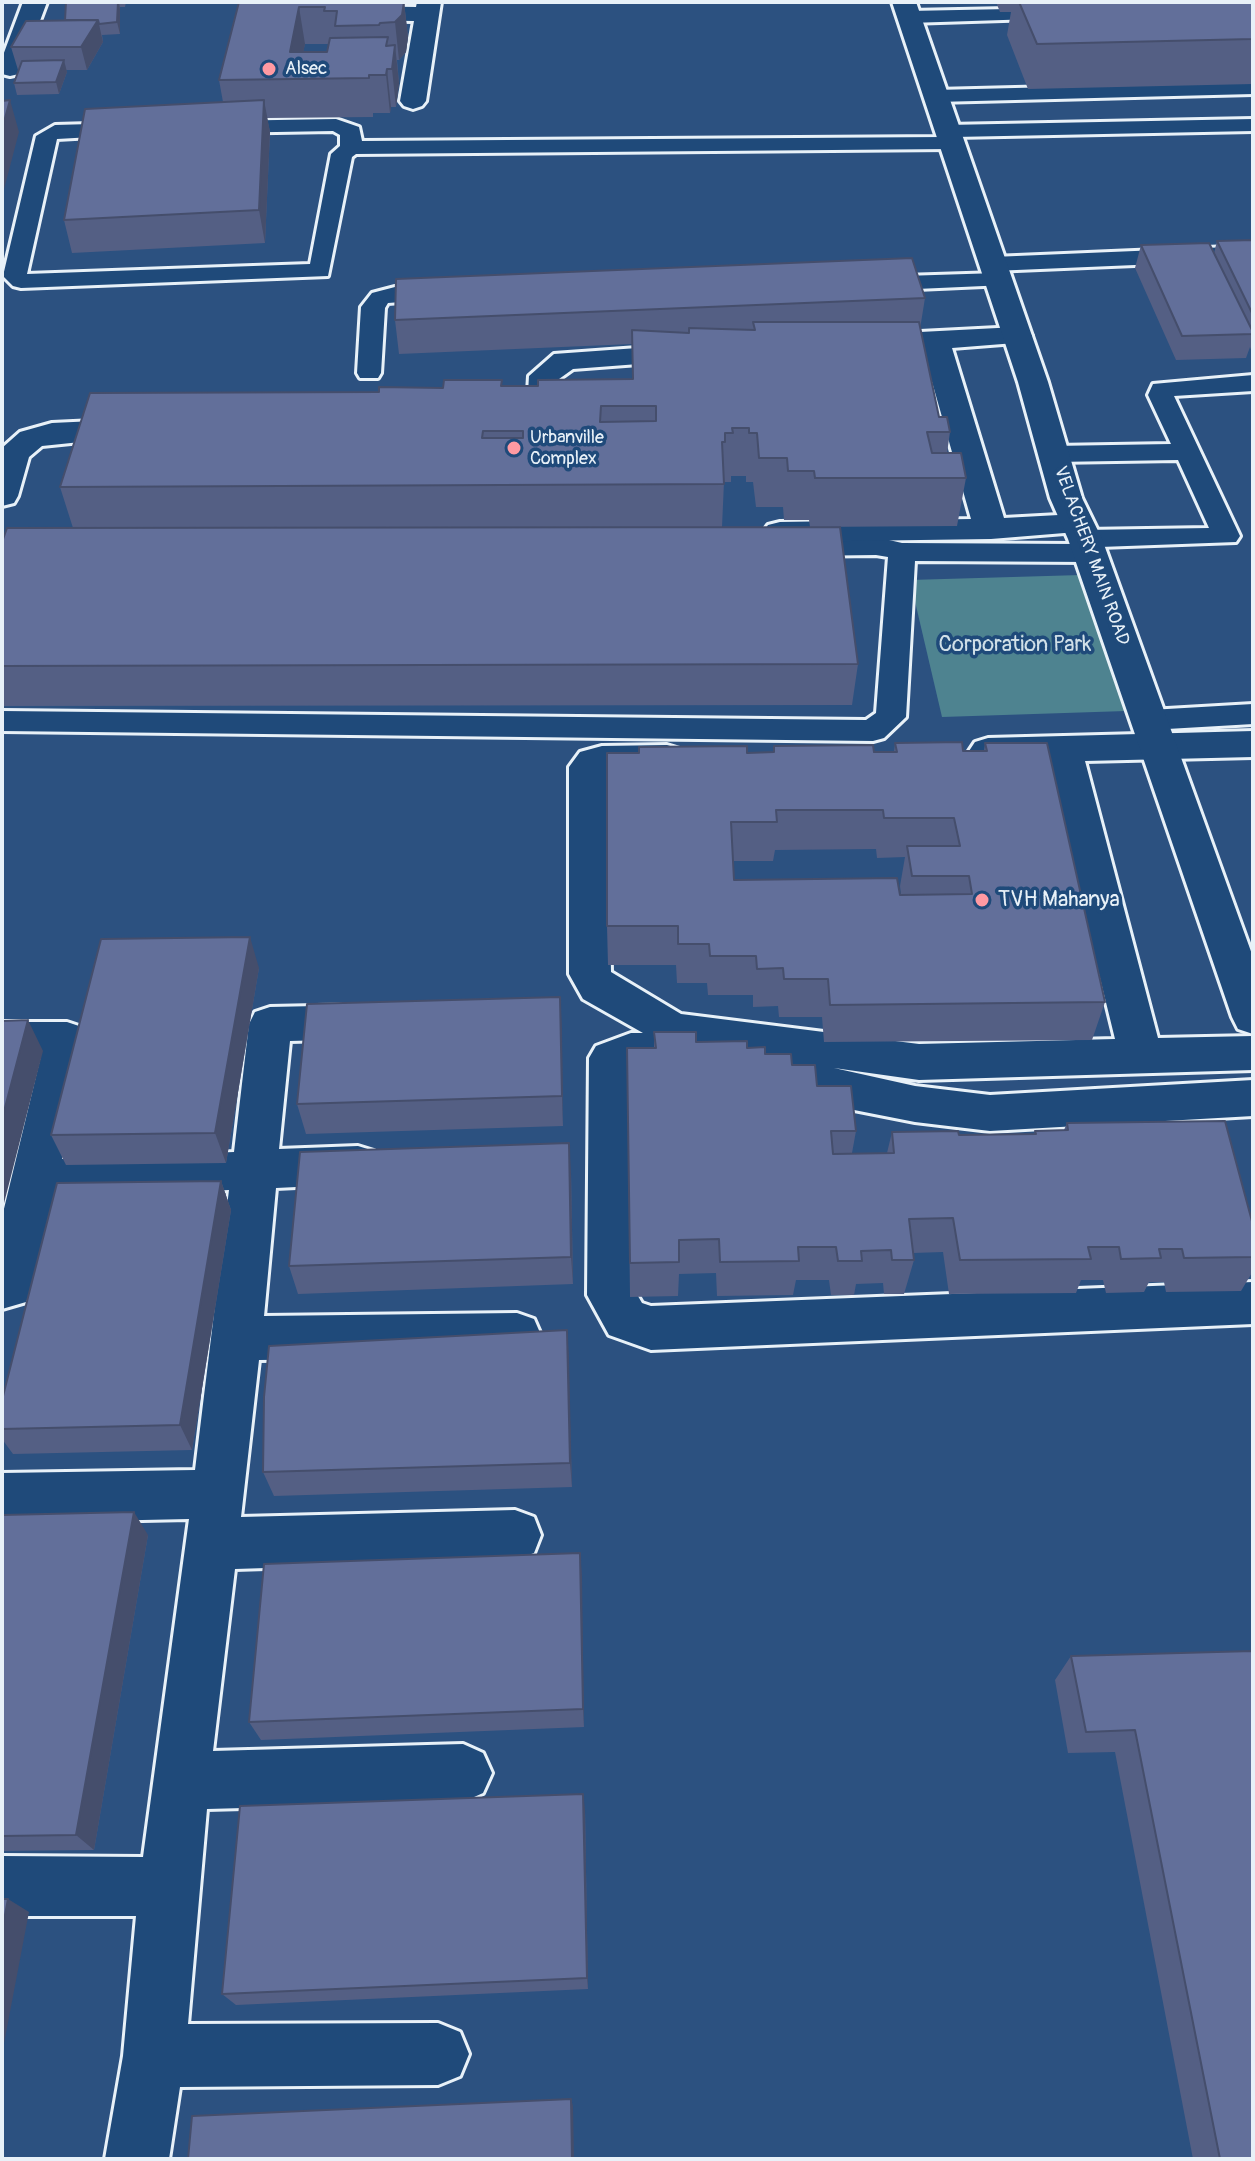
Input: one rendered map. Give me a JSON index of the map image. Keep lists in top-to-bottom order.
{
  "streets": {
    "street": ["VELACHERY MAIN ROAD"]
  },
  "parks": ["Corporation Park"],
  "places": ["Alsec", "Urbanville Complex", "TVH Mahanya"]
}
